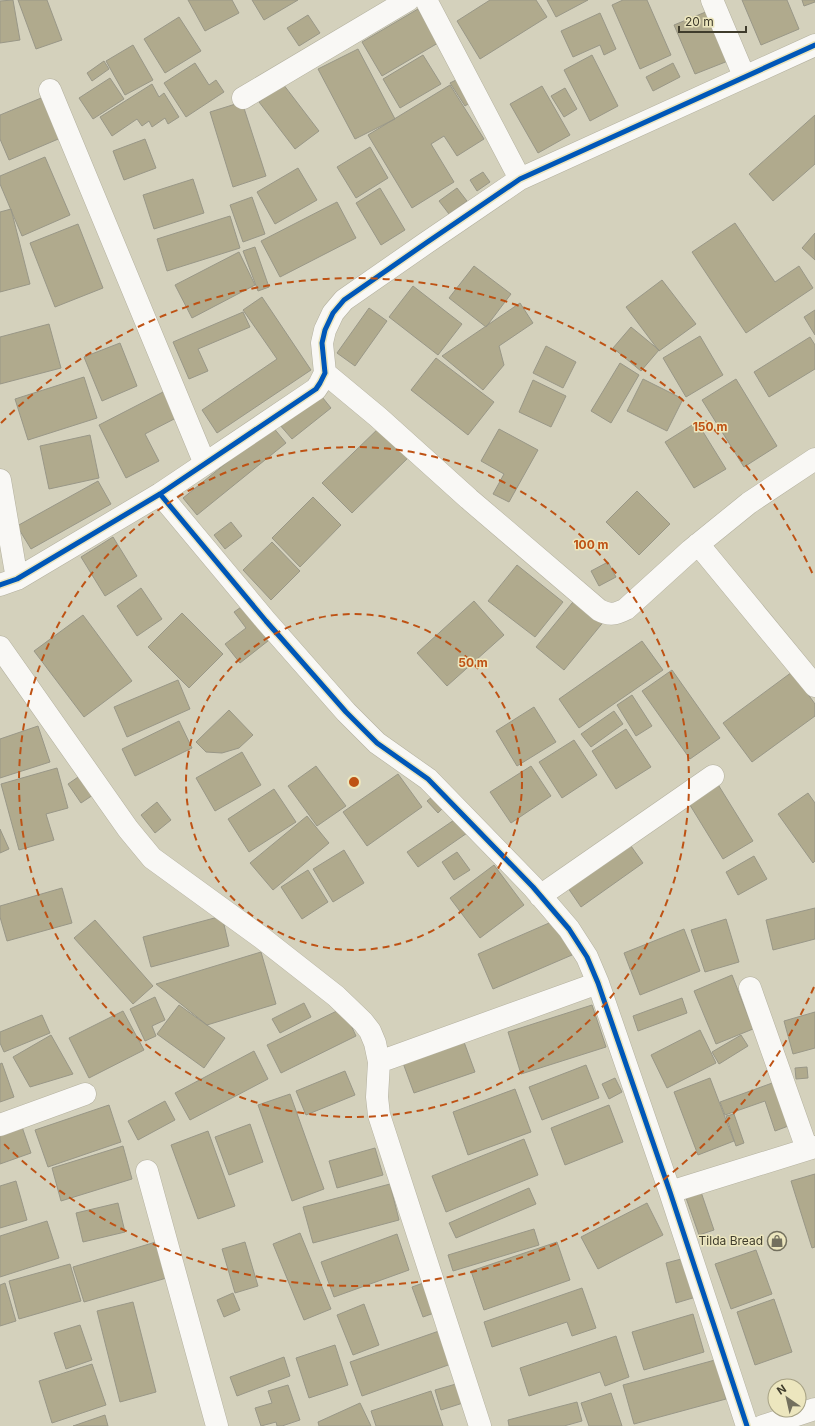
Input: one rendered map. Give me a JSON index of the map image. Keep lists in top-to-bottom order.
{
  "places": {
    "shop": ["Tilda Bread"]
  },
  "scale_bar": "20 m",
  "north": "top left",
  "rings": ["150 m", "100 m", "50 m"]
}
